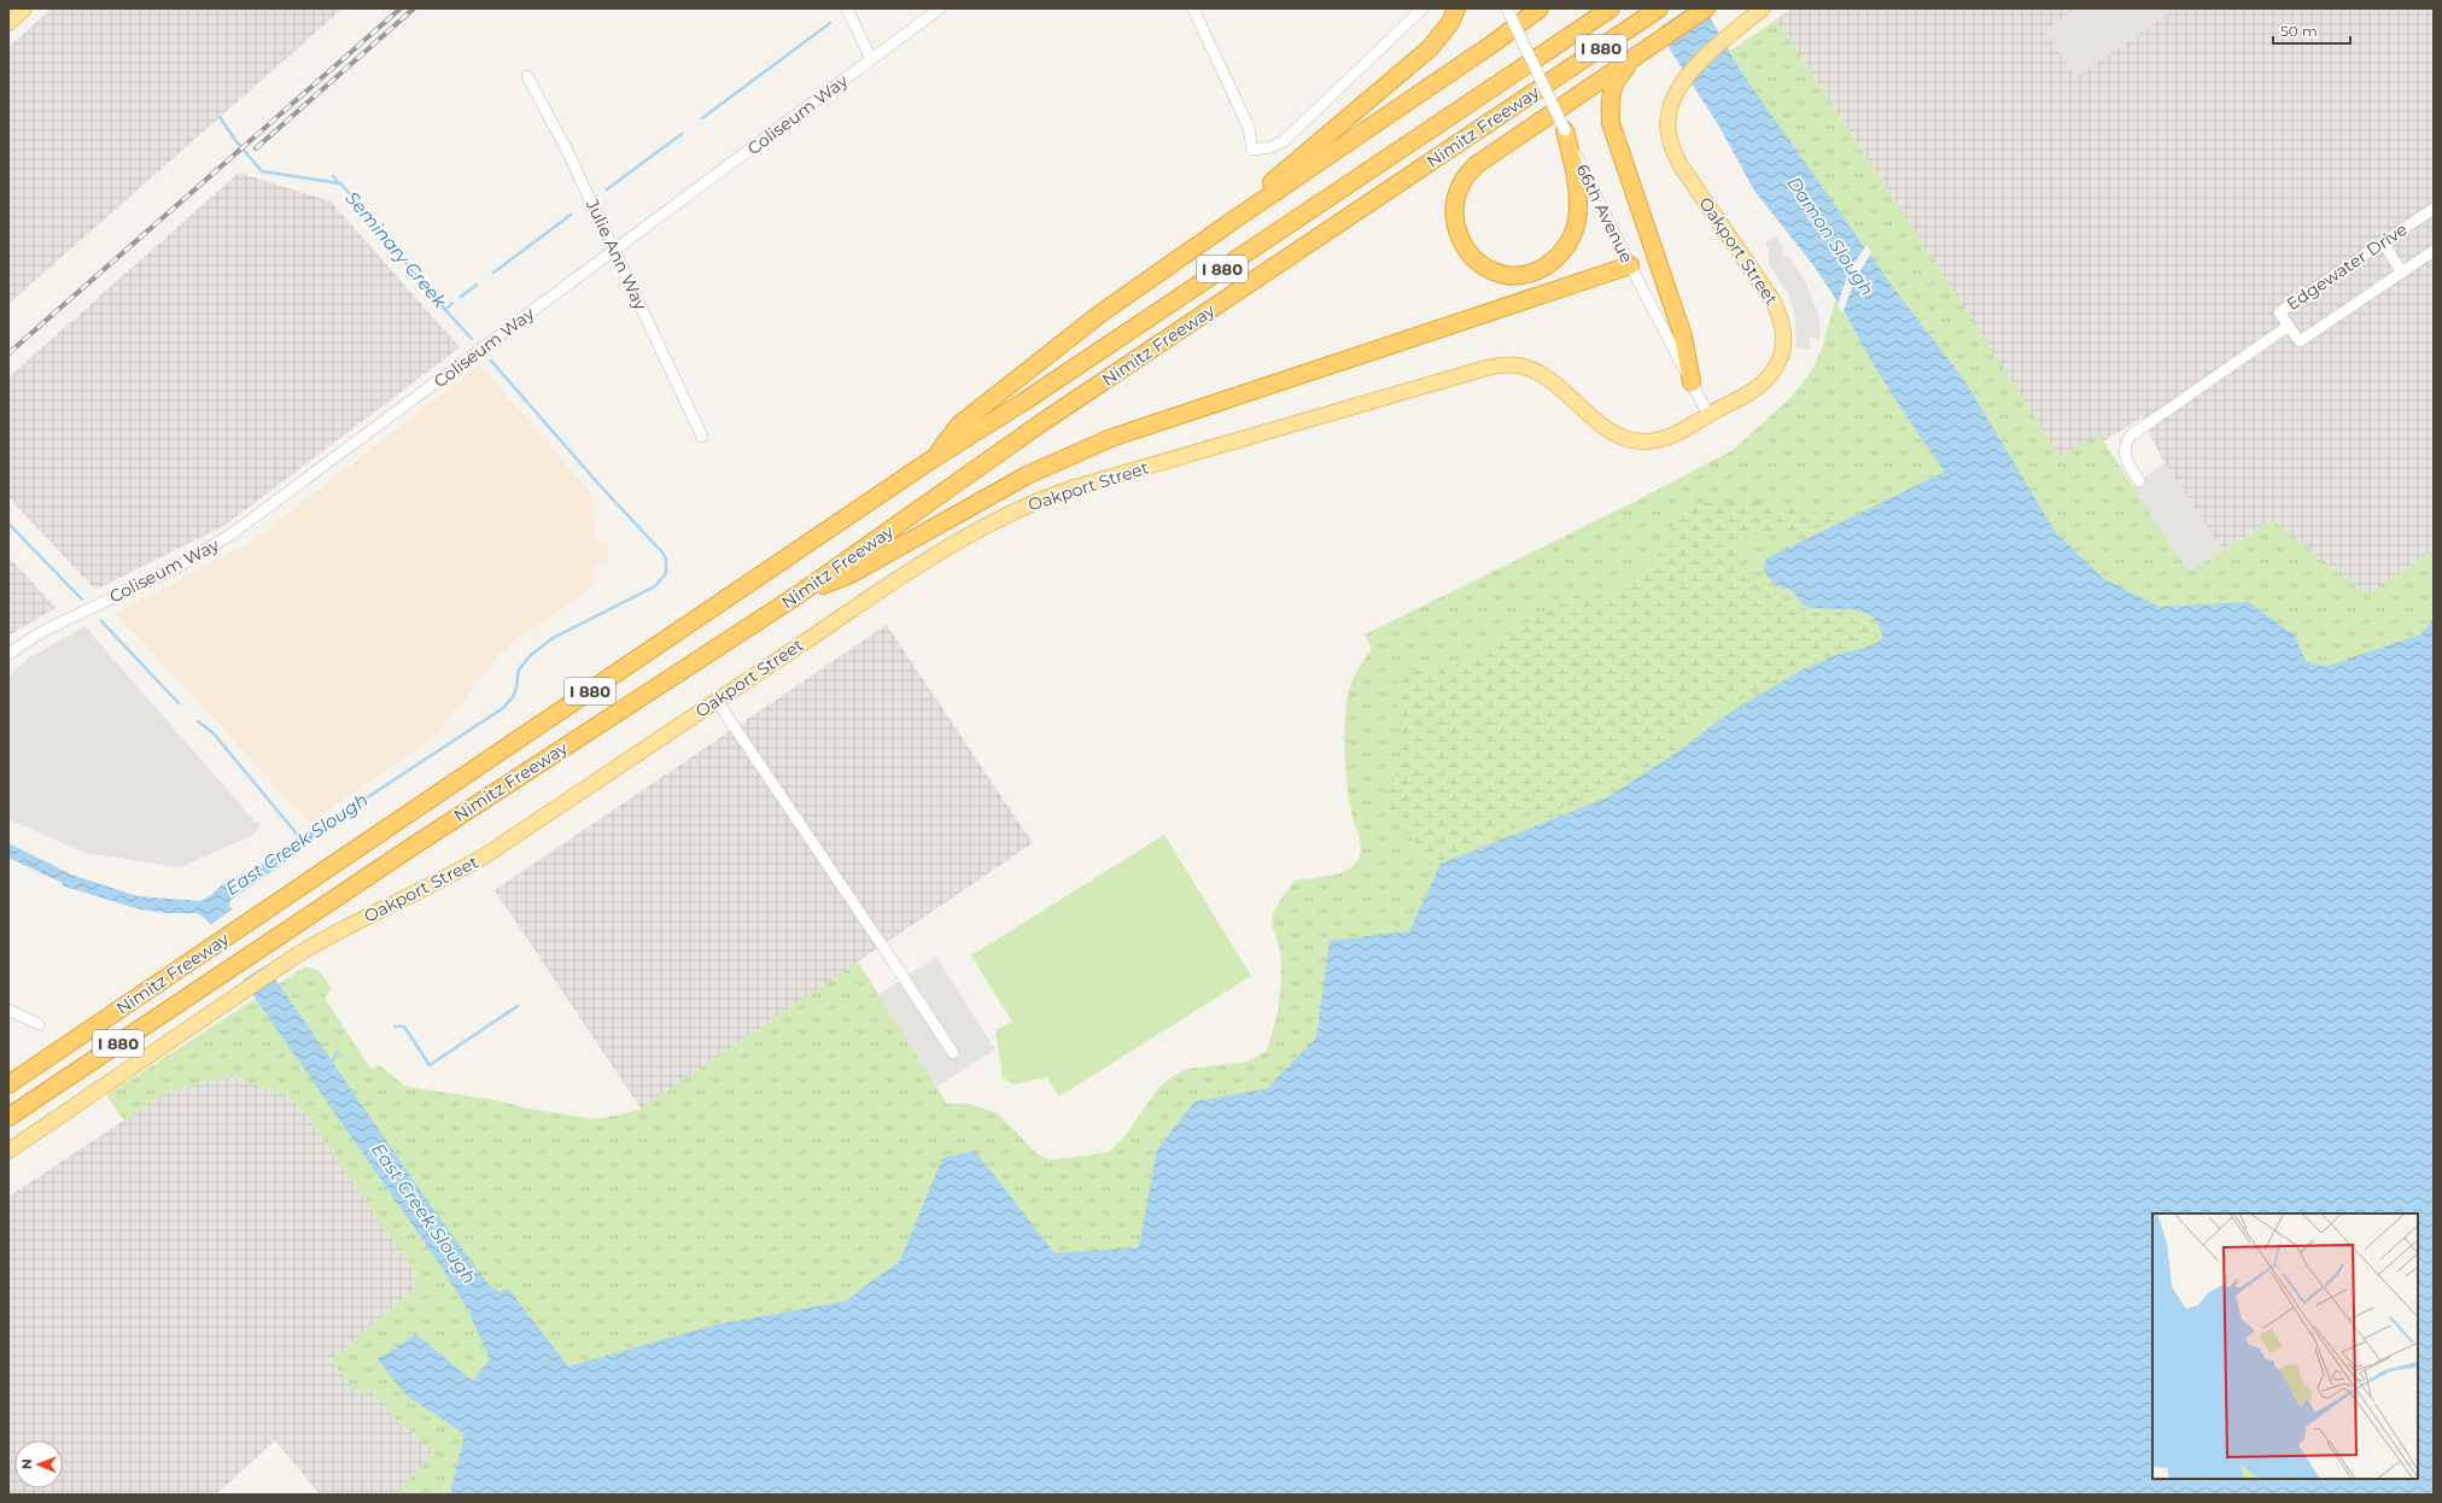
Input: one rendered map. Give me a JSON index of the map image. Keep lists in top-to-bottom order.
{
  "streets": {
    "highway": ["I 880", "Nimitz Freeway"],
    "main road": ["Oakport Street"],
    "street": [
      "Coliseum Way",
      "66th Avenue",
      "Julie Ann Way",
      "Edgewater Drive"
    ]
  },
  "crossings": [
    ["Coliseum Way", "Julie Ann Way"],
    ["66th Avenue", "Oakport Street"]
  ],
  "water": ["Damon Slough", "Seminary Creek", "East Creek Slough"],
  "scale_bar": "50 m",
  "north": "left"
}
